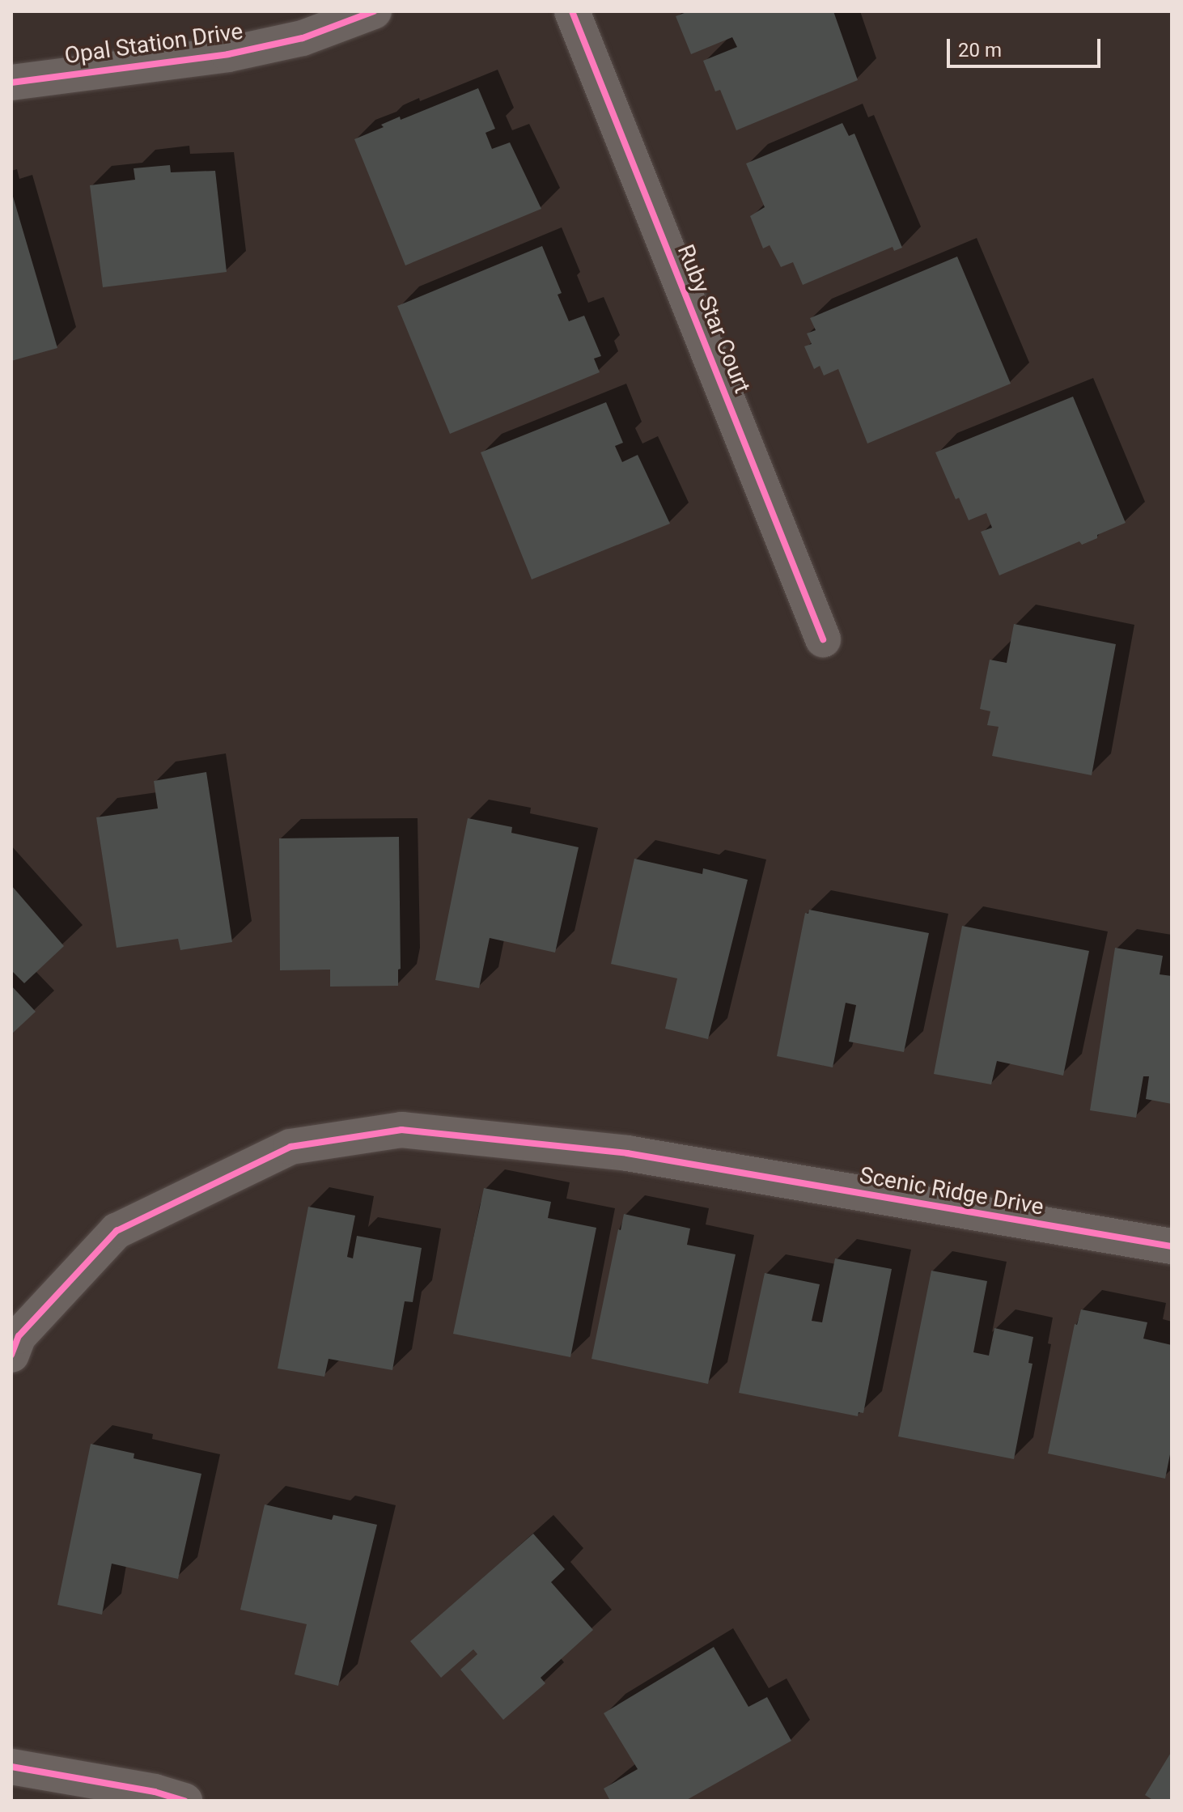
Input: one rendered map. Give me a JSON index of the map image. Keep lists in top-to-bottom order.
{
  "streets": {
    "street": ["Opal Station Drive", "Ruby Star Court", "Scenic Ridge Drive"]
  },
  "scale_bar": "20 m"
}
